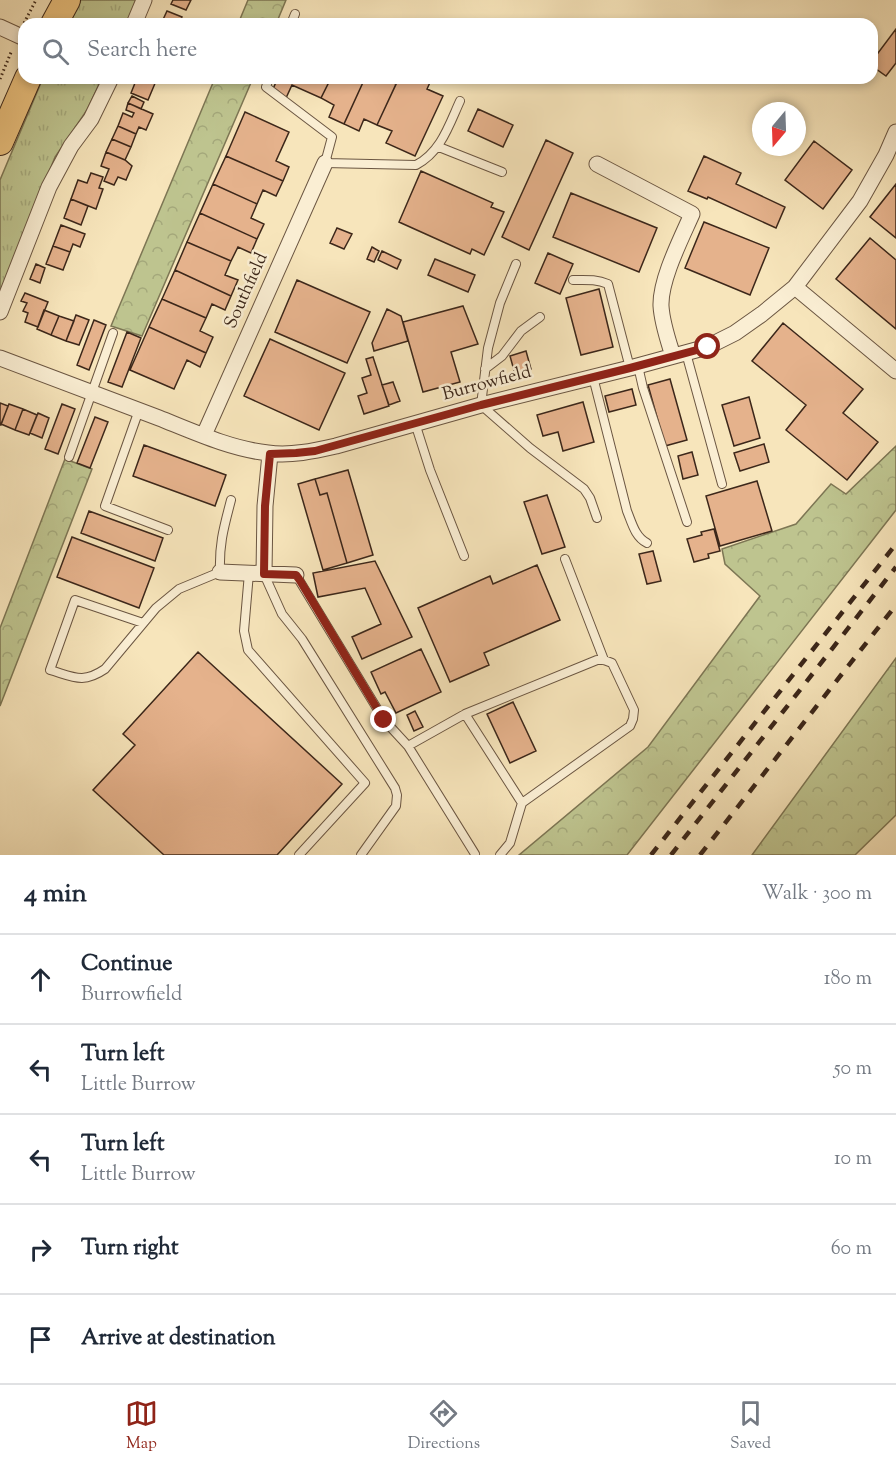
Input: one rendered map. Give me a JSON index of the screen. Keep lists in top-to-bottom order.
{
  "streets": {
    "street": ["Southfield", "Burrowfield"]
  },
  "crossings": [
    ["Southfield", "Burrowfield"]
  ],
  "north": "bottom",
  "page": {
    "search": "Search here",
    "heading": ["4 min", "Walk · 300 m"],
    "list": [
      ["Continue", "Burrowfield", "180 m"],
      ["Turn left", "Little Burrow", "50 m"],
      ["Turn left", "Little Burrow", "10 m"],
      ["Turn right", "60 m"],
      "Arrive at destination"
    ],
    "nav": ["Map", "Directions", "Saved"]
  }
}
